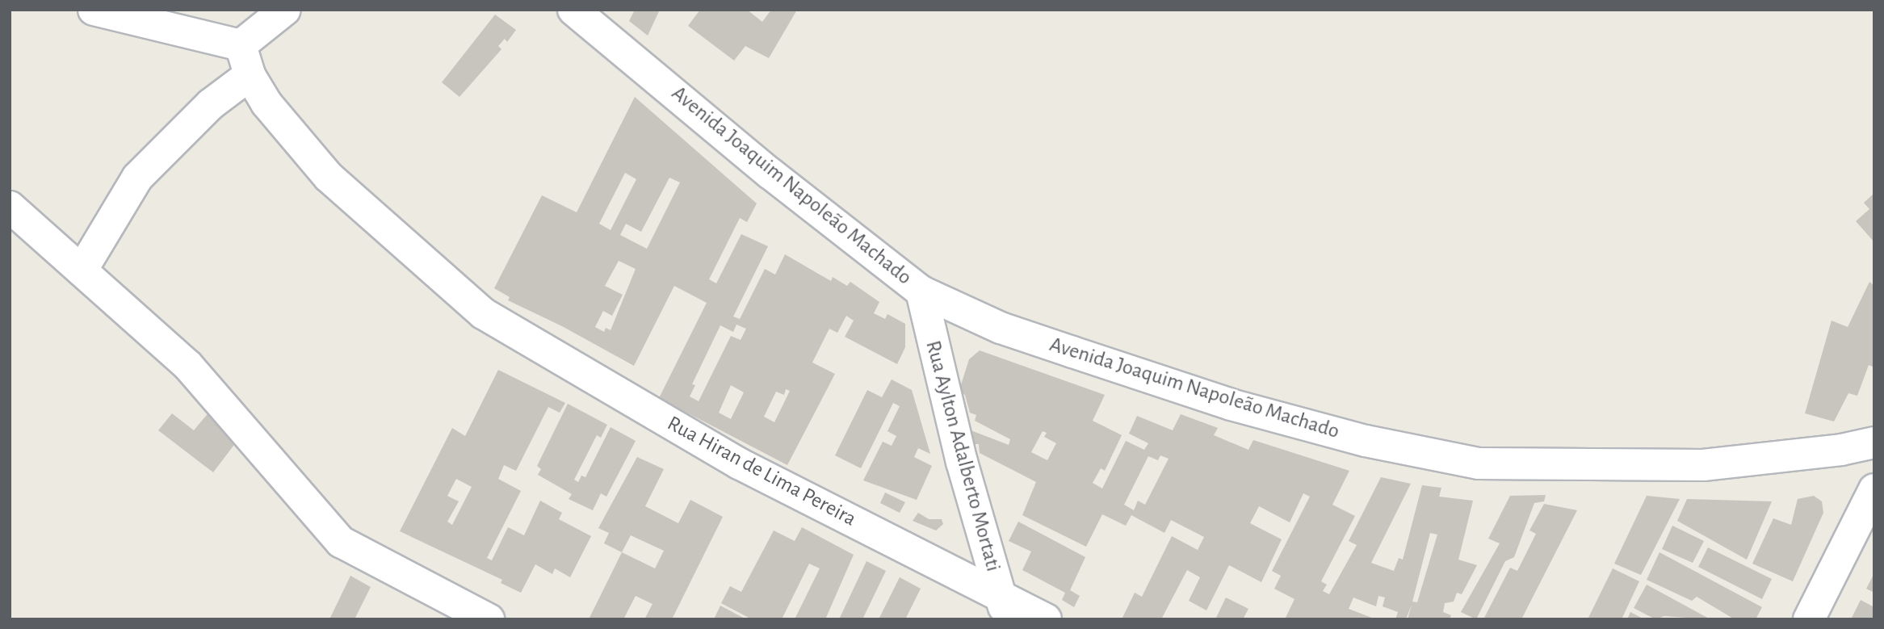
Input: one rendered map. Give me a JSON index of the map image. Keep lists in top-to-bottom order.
{
  "streets": {
    "street": ["Avenida Joaquim Napoleão Machado", "Rua Aylton Adalberto Mortati", "Rua Hiran de Lima Pereira"]
  },
  "crossings": [
    ["Avenida Joaquim Napoleão Machado", "Rua Aylton Adalberto Mortati"],
    ["Rua Aylton Adalberto Mortati", "Rua Hiran de Lima Pereira"]
  ]
}
